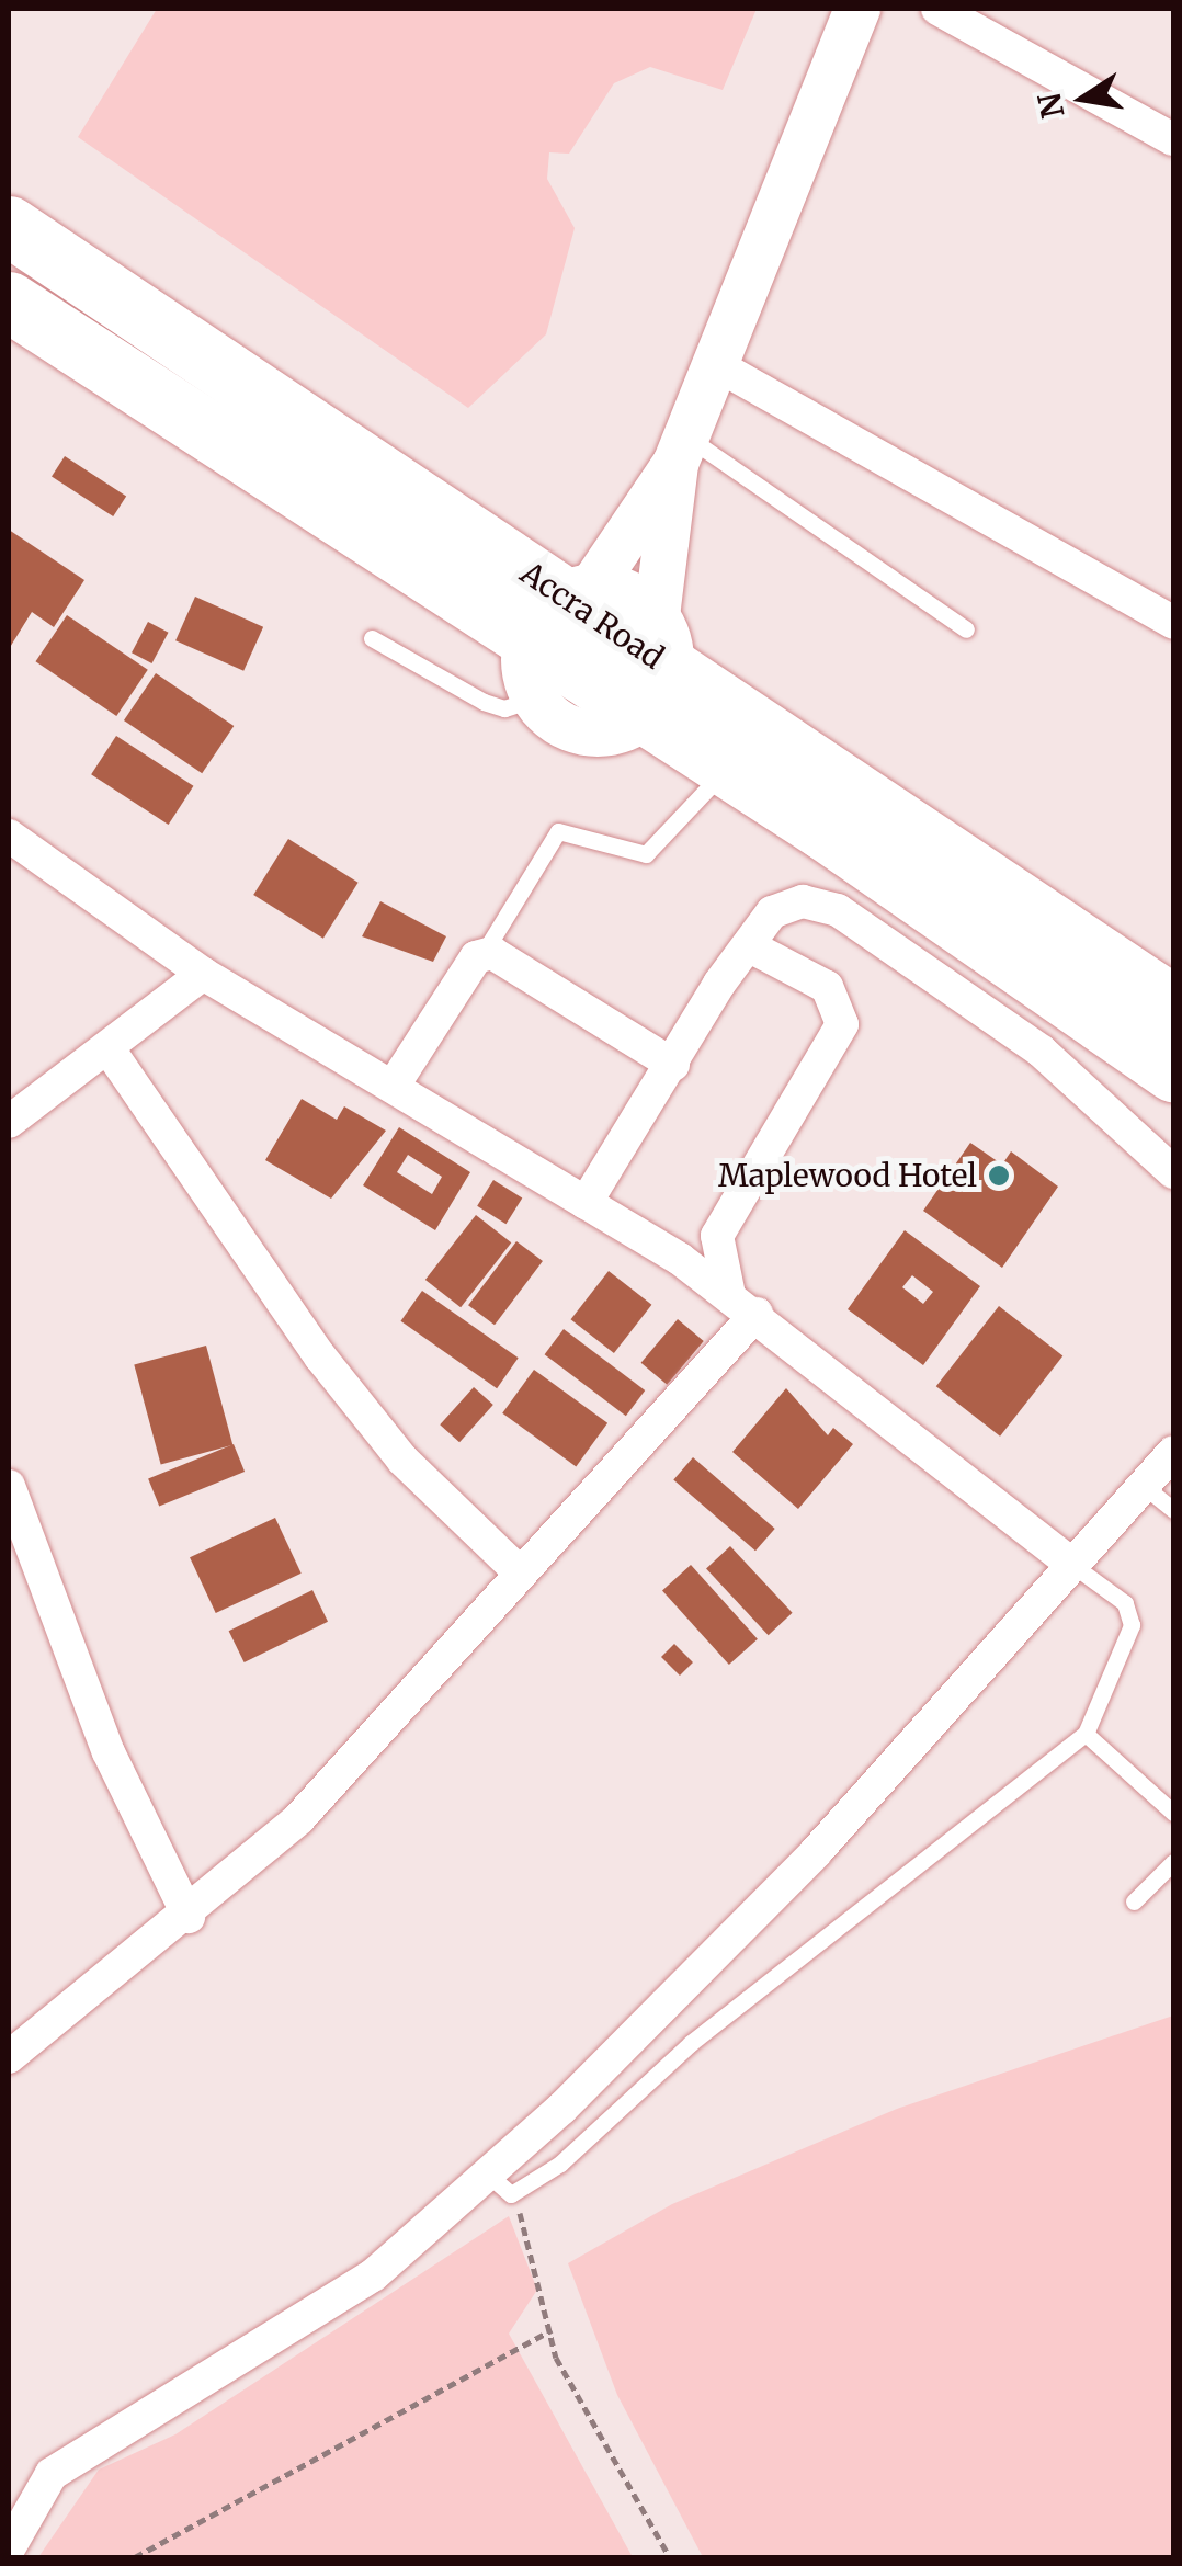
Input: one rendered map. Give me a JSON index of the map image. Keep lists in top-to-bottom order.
{
  "streets": {
    "highway": ["Accra Road"]
  },
  "places": ["Maplewood Hotel"],
  "north": "left"
}
